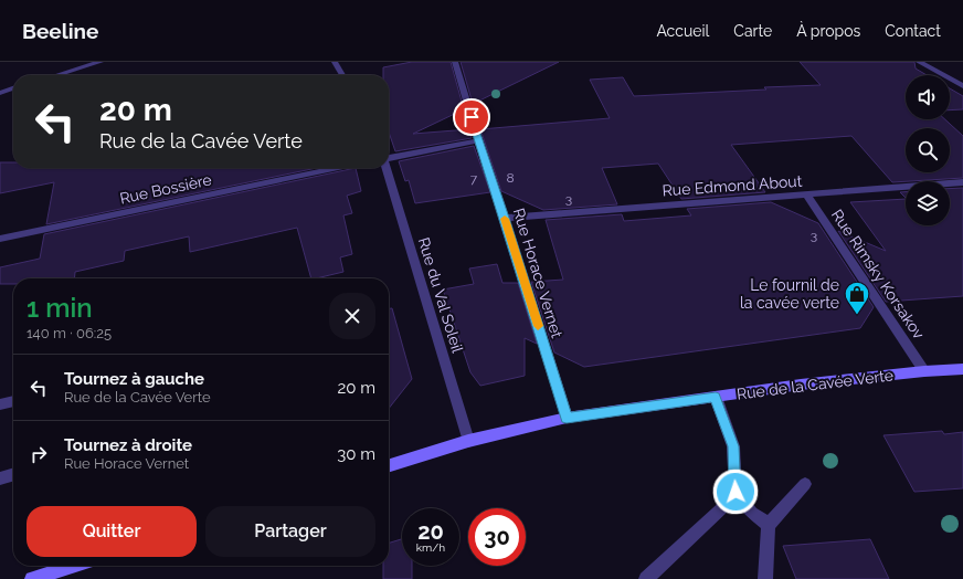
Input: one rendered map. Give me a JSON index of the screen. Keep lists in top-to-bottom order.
{
  "streets": {
    "street": [
      "Rue Edmond About",
      "Rue Bossière",
      "Rue Horace Vernet",
      "Rue Rimsky Korsakov",
      "Rue du Val Soleil",
      "Rue de la Cavée Verte"
    ]
  },
  "crossings": [
    ["Rue Edmond About", "Rue Horace Vernet"],
    ["Rue Edmond About", "Rue Rimsky Korsakov"],
    ["Rue Horace Vernet", "Rue de la Cavée Verte"],
    ["Rue Rimsky Korsakov", "Rue de la Cavée Verte"],
    ["Rue du Val Soleil", "Rue de la Cavée Verte"]
  ],
  "places": {
    "shop": ["Le fournil de la cavée verte"]
  },
  "house_numbers": [
    "8",
    "7",
    "3",
    "3"
  ],
  "page": {
    "header": "Beeline",
    "nav": [
      "Accueil",
      "Carte",
      "À propos",
      "Contact"
    ],
    "turn": ["20 m", "Rue de la Cavée Verte"],
    "heading": ["1 min", "140 m · 06:25"],
    "list": [
      {
        "name": "Tournez à gauche",
        "note": "Rue de la Cavée Verte",
        "value": "20 m"
      },
      {
        "name": "Tournez à droite",
        "note": "Rue Horace Vernet",
        "value": "30 m"
      }
    ],
    "buttons": ["Quitter", "Partager"],
    "speed": "20 km/h",
    "limit": "30"
  }
}
